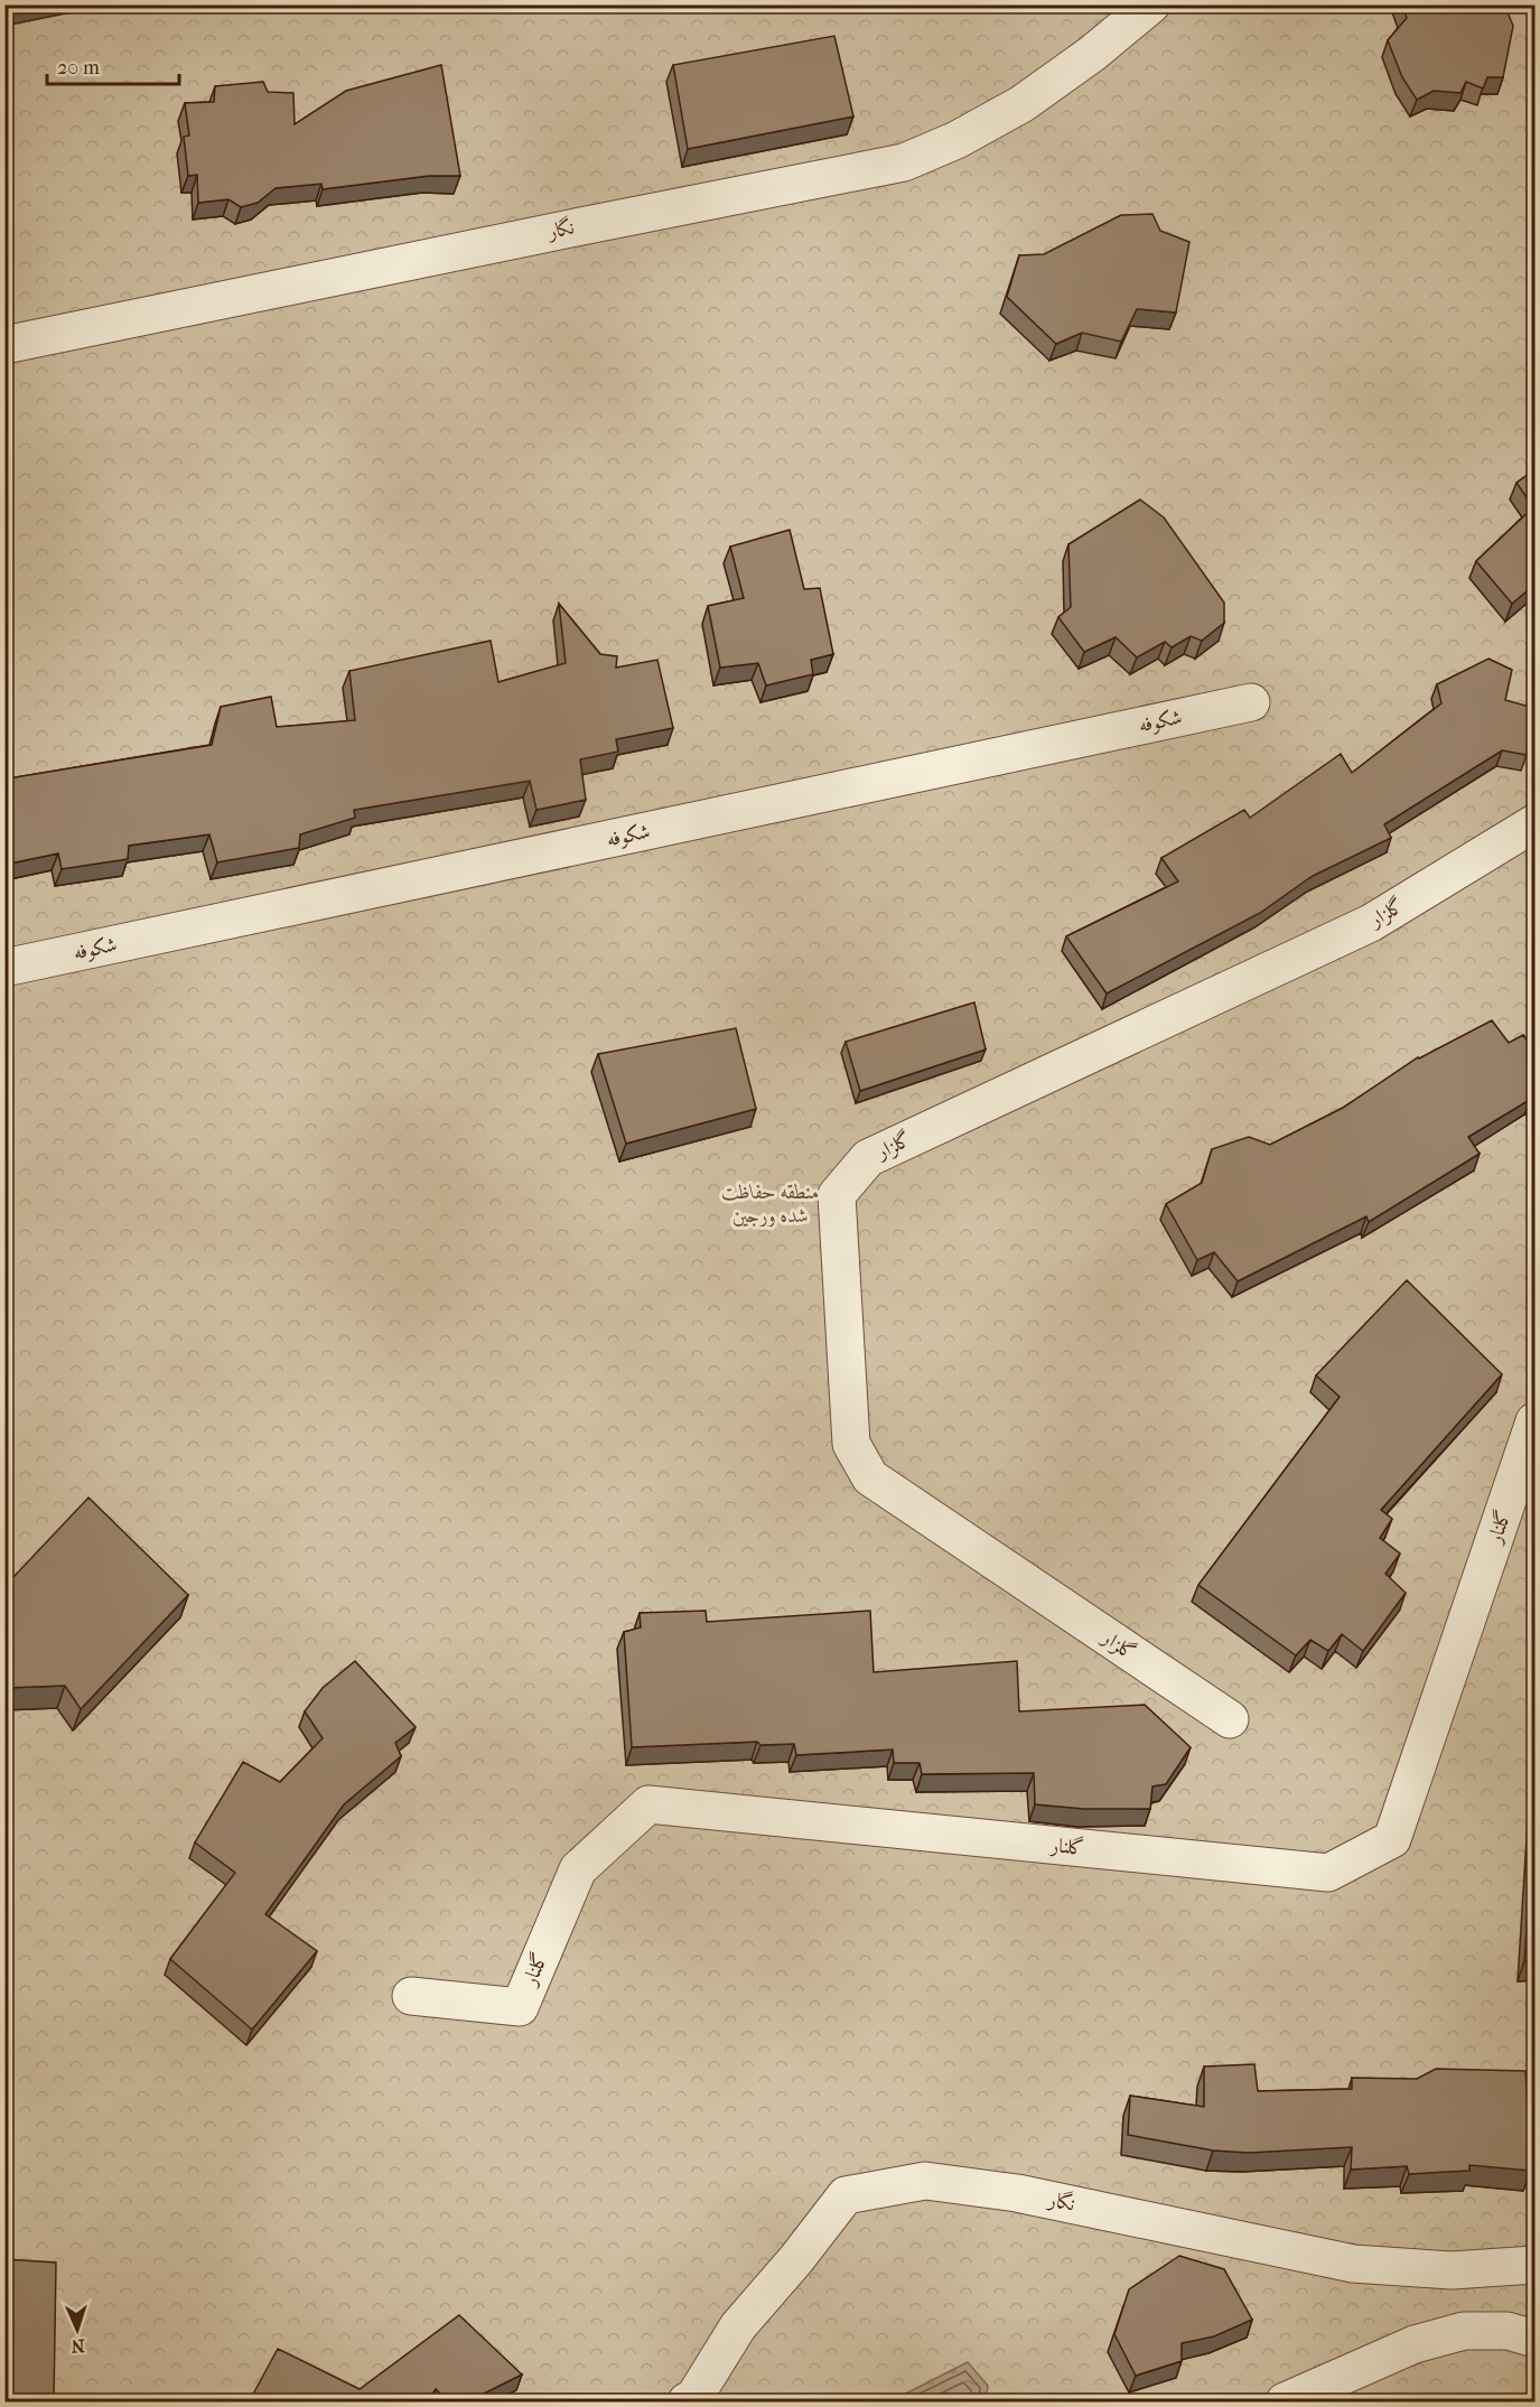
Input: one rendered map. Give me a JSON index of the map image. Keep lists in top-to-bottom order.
{
  "streets": {
    "street": [
      "نگار",
      "شکوفه",
      "گلزار",
      "گلنار"
    ]
  },
  "parks": ["منطقه حفاظت شده ورجین"],
  "scale_bar": "20 m",
  "north": "bottom"
}
